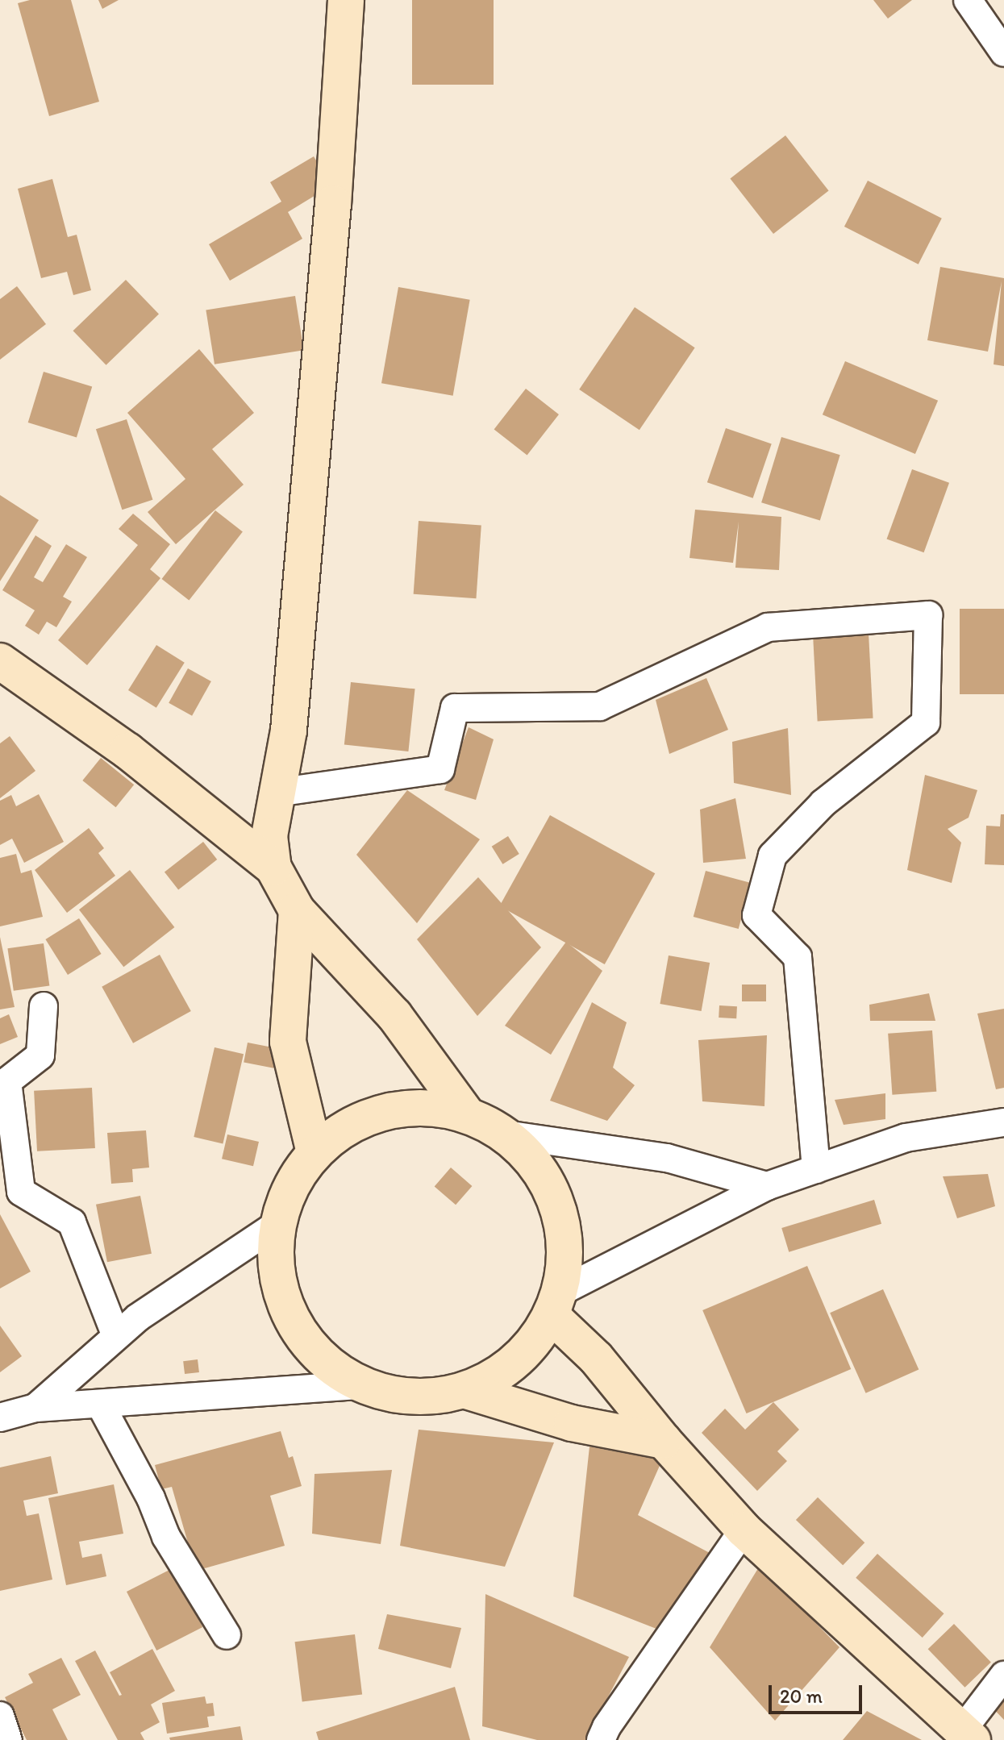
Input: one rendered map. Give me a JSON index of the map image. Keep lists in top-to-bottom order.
{
  "scale_bar": "20 m"
}
